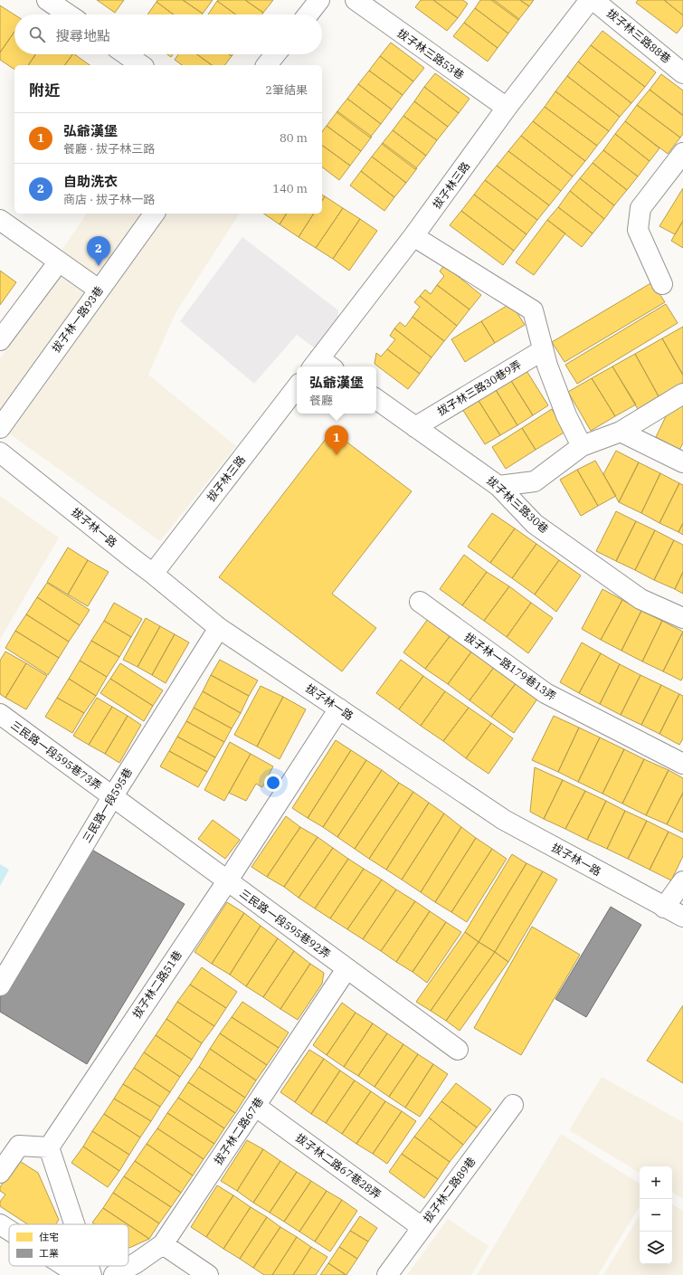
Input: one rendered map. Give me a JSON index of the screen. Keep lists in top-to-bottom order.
{
  "streets": {
    "street": [
      "拔子林三路88巷",
      "拔子林三路53巷",
      "拔子林三路",
      "拔子林一路93巷",
      "拔子林三路30巷9弄",
      "拔子林三路30巷",
      "拔子林一路",
      "拔子林一路179巷13弄",
      "三民路一段595巷73弄",
      "三民路一段595巷",
      "三民路一段595巷92弄",
      "拔子林二路51巷",
      "拔子林二路67巷",
      "拔子林二路67巷28弄",
      "拔子林二路89巷"
    ]
  },
  "crossings": [
    ["拔子林三路53巷", "拔子林三路"],
    ["拔子林三路", "拔子林一路"],
    ["拔子林三路30巷9弄", "拔子林三路30巷"],
    ["拔子林一路", "三民路一段595巷"],
    ["拔子林一路", "拔子林二路51巷"],
    ["三民路一段595巷73弄", "三民路一段595巷"],
    ["三民路一段595巷73弄", "三民路一段595巷92弄"],
    ["三民路一段595巷", "三民路一段595巷92弄"],
    ["三民路一段595巷92弄", "拔子林二路51巷"],
    ["三民路一段595巷92弄", "拔子林二路67巷"],
    ["拔子林二路67巷", "拔子林二路67巷28弄"],
    ["拔子林二路67巷28弄", "拔子林二路89巷"]
  ],
  "legend": ["住宅", "工業"],
  "page": {
    "search": "搜尋地點",
    "heading": ["附近", "2筆結果"],
    "list": [
      {
        "mark": "1",
        "name": "弘爺漢堡",
        "note": "餐廳 · 拔子林三路",
        "value": "80 m"
      },
      {
        "mark": "2",
        "name": "自助洗衣",
        "note": "商店 · 拔子林一路",
        "value": "140 m"
      }
    ],
    "pins": ["2", "1"],
    "popup": ["弘爺漢堡", "餐廳"],
    "map_buttons": ["+", "−"]
  }
}
